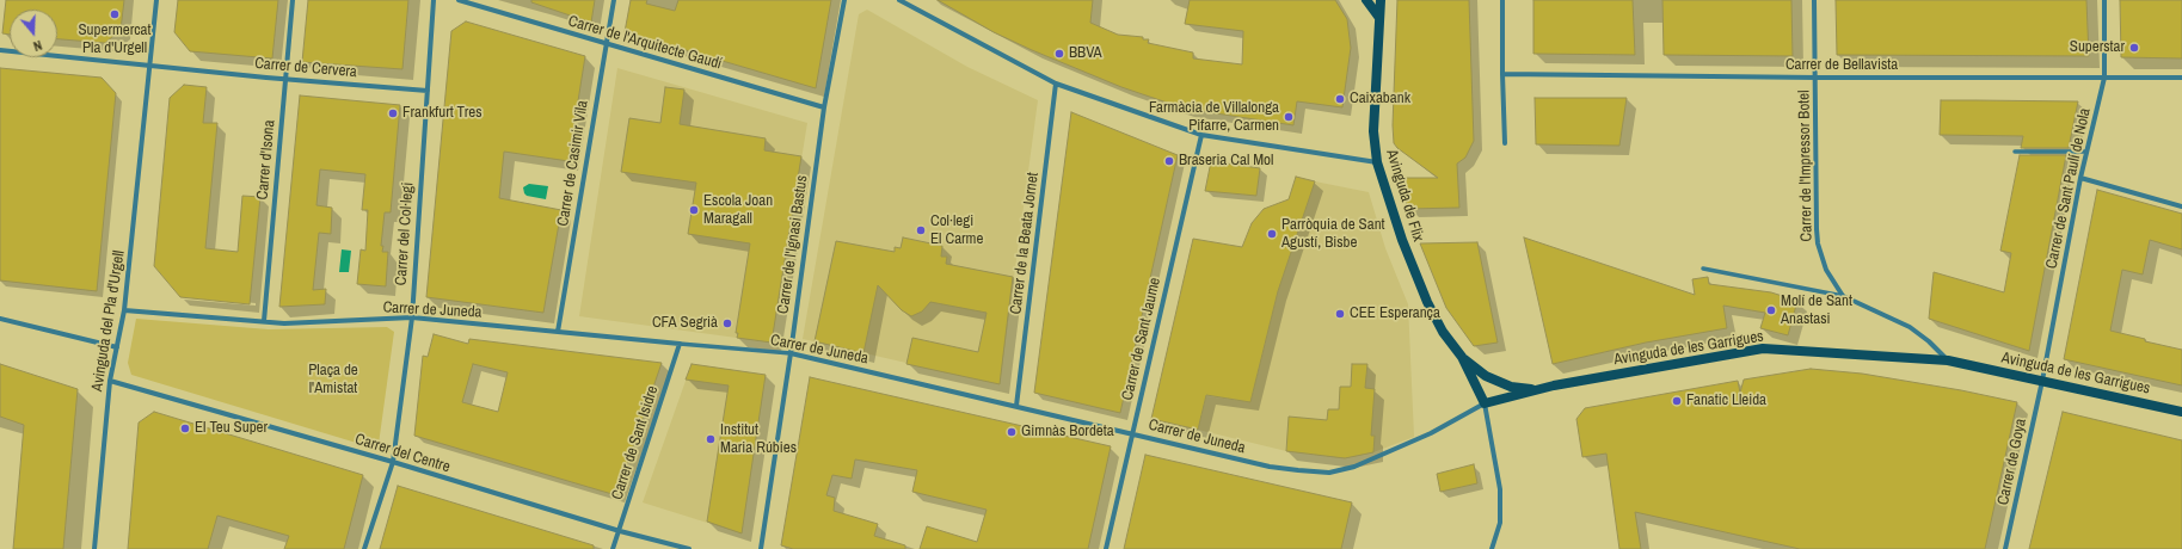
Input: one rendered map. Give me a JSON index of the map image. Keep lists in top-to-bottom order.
{
  "streets": {
    "main road": ["Avinguda de Flix", "Avinguda de les Garrigues"],
    "street": [
      "Carrer de l'Arquitecte Gaudí",
      "Carrer de Bellavista",
      "Carrer de Cervera",
      "Carrer d'Isona",
      "Carrer de Casimir Vila",
      "Carrer de l'Impressor Botel",
      "Carrer de Sant Paulí de Nola",
      "Carrer del Col·legi",
      "Carrer de la Beata Jornet",
      "Carrer de l'Ignasi Bastus",
      "Carrer de Juneda",
      "Avinguda del Pla d'Urgell",
      "Carrer de Sant Jaume",
      "Carrer de Sant Isidre",
      "Carrer del Centre",
      "Carrer de Goya"
    ]
  },
  "crossings": [
    ["Carrer de l'Arquitecte Gaudí", "Carrer de Casimir Vila"],
    ["Carrer de l'Arquitecte Gaudí", "Carrer de l'Ignasi Bastus"],
    ["Carrer de Bellavista", "Carrer de l'Impressor Botel"],
    ["Carrer de Bellavista", "Carrer de Sant Paulí de Nola"],
    ["Carrer de Cervera", "Carrer d'Isona"],
    ["Carrer de Cervera", "Carrer del Col·legi"],
    ["Carrer de Cervera", "Avinguda del Pla d'Urgell"],
    ["Carrer d'Isona", "Carrer de Juneda"],
    ["Carrer de Casimir Vila", "Carrer de Juneda"],
    ["Carrer de Sant Paulí de Nola", "Avinguda de les Garrigues"],
    ["Carrer de Sant Paulí de Nola", "Carrer de Goya"],
    ["Avinguda de Flix", "Avinguda de les Garrigues"],
    ["Carrer del Col·legi", "Carrer de Juneda"],
    ["Carrer del Col·legi", "Carrer del Centre"],
    ["Carrer de la Beata Jornet", "Carrer de Juneda"],
    ["Carrer de l'Ignasi Bastus", "Carrer de Juneda"],
    ["Carrer de Juneda", "Avinguda del Pla d'Urgell"],
    ["Carrer de Juneda", "Carrer de Sant Jaume"],
    ["Carrer de Juneda", "Carrer de Sant Isidre"],
    ["Avinguda del Pla d'Urgell", "Carrer del Centre"],
    ["Avinguda de les Garrigues", "Carrer de Goya"],
    ["Carrer de Sant Isidre", "Carrer del Centre"]
  ],
  "parks": ["Plaça de l'Amistat"],
  "places": [
    "Supermercat Pla d'Urgell",
    "Superstar",
    "BBVA",
    "Caixabank",
    "Frankfurt Tres",
    "Farmàcia de Villalonga Pifarre, Carmen",
    "Braseria Cal Mol",
    "Escola Joan Maragall",
    "Col·legi El Carme",
    "Parròquia de Sant Agustí, Bisbe",
    "Molí de Sant Anastasi",
    "CEE Esperança",
    "CFA Segrià",
    "Fanatic Lleida",
    "El Teu Super",
    "Gimnàs Bordeta",
    "Institut Maria Rúbies"
  ],
  "north": "bottom"
}
